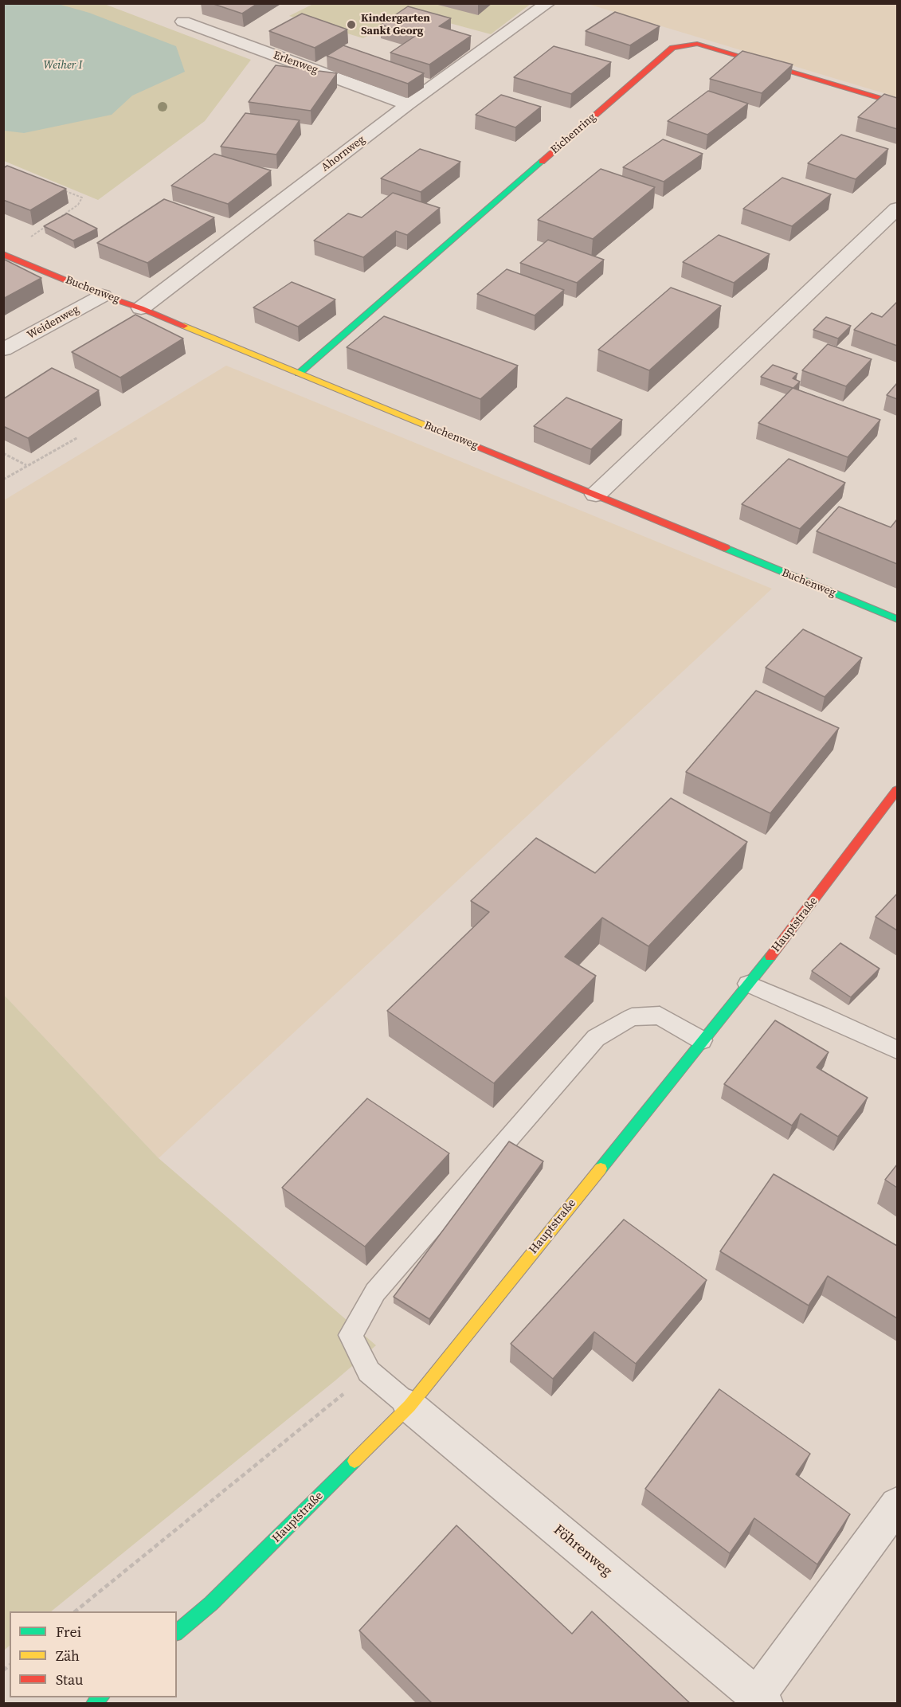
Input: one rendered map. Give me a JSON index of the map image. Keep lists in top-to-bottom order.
{
  "streets": {
    "street": [
      "Erlenweg",
      "Eichenring",
      "Ahornweg",
      "Buchenweg",
      "Weidenweg",
      "Hauptstraße",
      "Föhrenweg"
    ]
  },
  "crossings": [
    ["Erlenweg", "Ahornweg"],
    ["Eichenring", "Buchenweg"],
    ["Ahornweg", "Buchenweg"],
    ["Buchenweg", "Weidenweg"],
    ["Hauptstraße", "Föhrenweg"]
  ],
  "water": ["Weiher I"],
  "places": ["Kindergarten Sankt Georg"],
  "legend": ["Frei", "Zäh", "Stau"]
}
